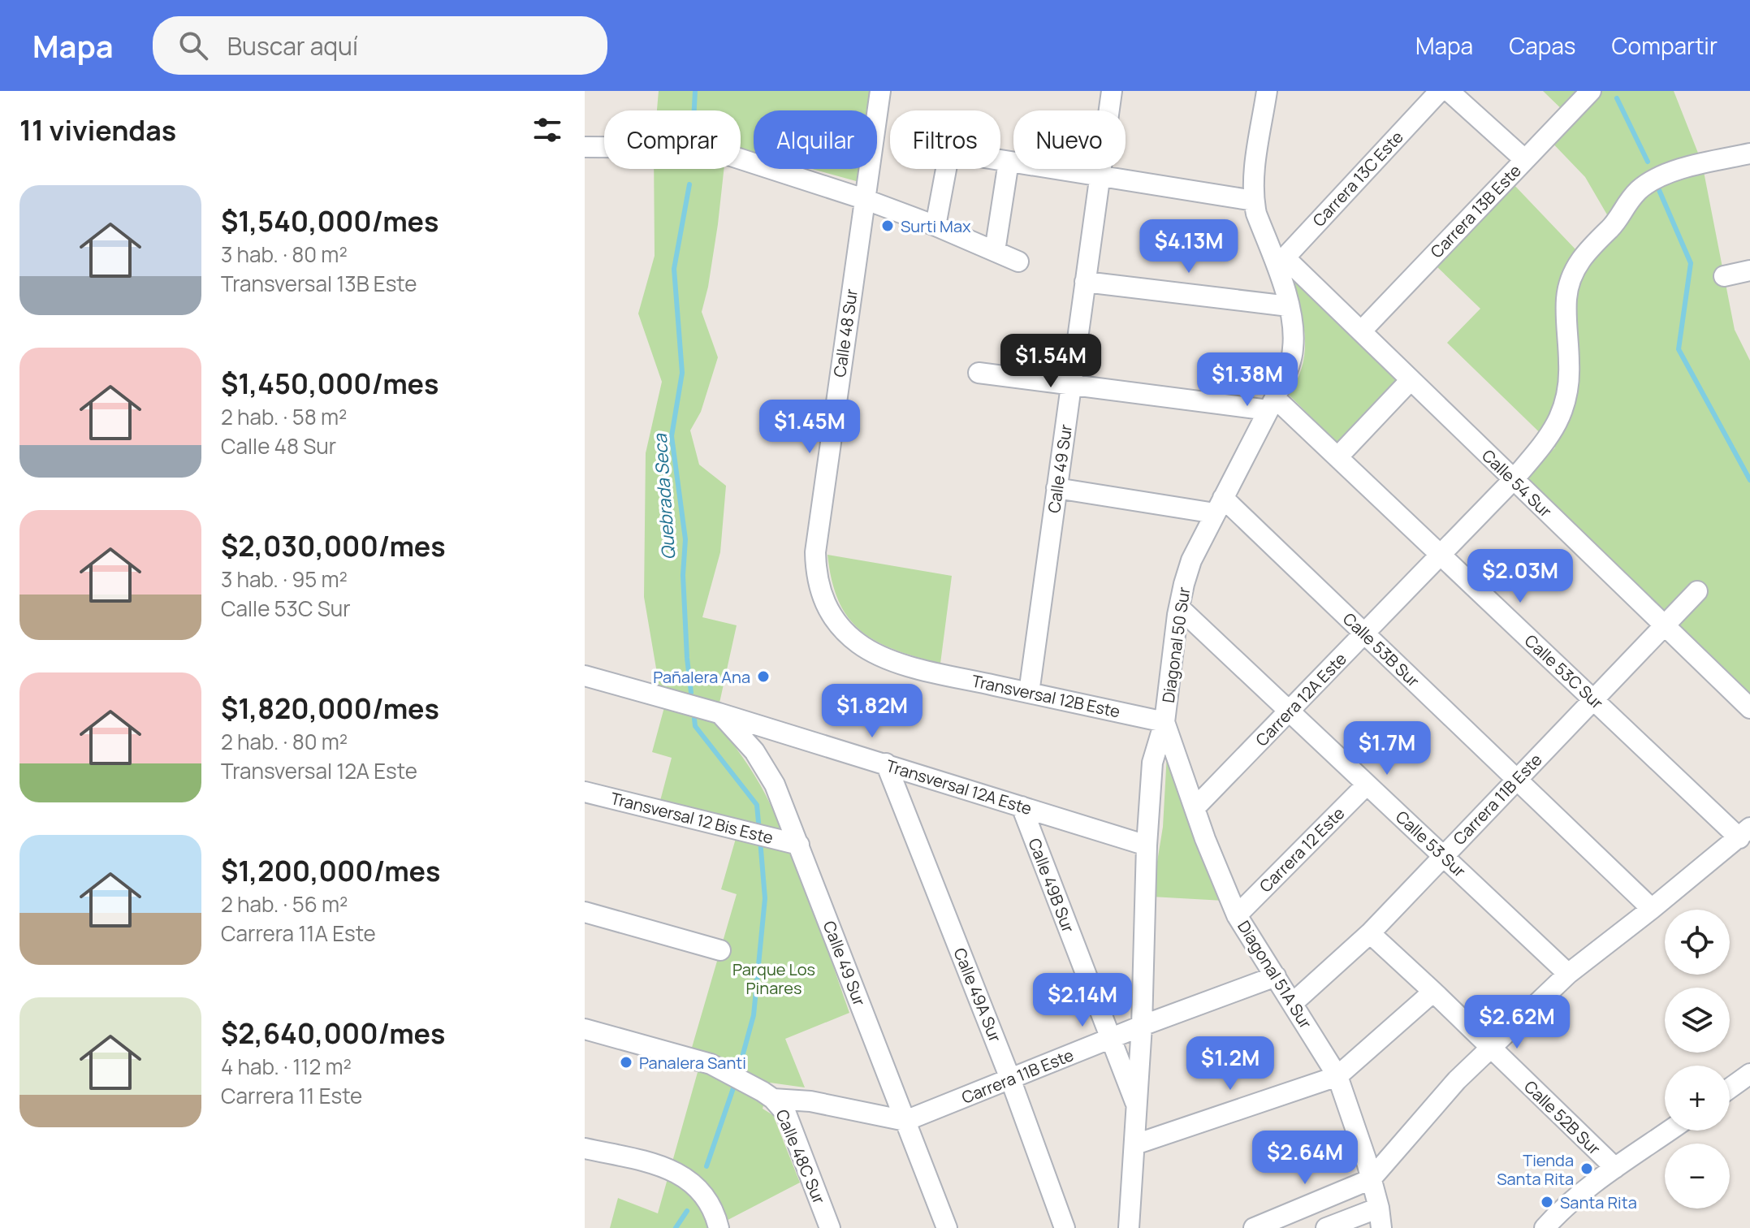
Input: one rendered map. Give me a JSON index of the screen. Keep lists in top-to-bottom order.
{
  "streets": {
    "street": [
      "Carrera 13C Este",
      "Carrera 13B Este",
      "Calle 48 Sur",
      "Calle 49 Sur",
      "Calle 54 Sur",
      "Diagonal 50 Sur",
      "Calle 53B Sur",
      "Calle 53C Sur",
      "Transversal 12B Este",
      "Carrera 12A Este",
      "Transversal 12A Este",
      "Carrera 11B Este",
      "Transversal 12 Bis Este",
      "Calle 53 Sur",
      "Carrera 12 Este",
      "Calle 49B Sur",
      "Diagonal 51A Sur",
      "Calle 49A Sur",
      "Calle 52B Sur",
      "Calle 48C Sur"
    ]
  },
  "crossings": [
    ["Carrera 13C Este", "Calle 54 Sur"],
    ["Carrera 13C Este", "Diagonal 50 Sur"],
    ["Carrera 13B Este", "Calle 54 Sur"],
    ["Calle 48 Sur", "Transversal 12B Este"],
    ["Calle 49 Sur", "Transversal 12B Este"],
    ["Calle 49 Sur", "Transversal 12A Este"],
    ["Calle 49 Sur", "Carrera 11B Este"],
    ["Calle 49 Sur", "Transversal 12 Bis Este"],
    ["Calle 54 Sur", "Diagonal 50 Sur"],
    ["Calle 54 Sur", "Carrera 12A Este"],
    ["Calle 54 Sur", "Carrera 11B Este"],
    ["Diagonal 50 Sur", "Calle 53B Sur"],
    ["Diagonal 50 Sur", "Calle 53C Sur"],
    ["Diagonal 50 Sur", "Transversal 12B Este"],
    ["Diagonal 50 Sur", "Transversal 12A Este"],
    ["Diagonal 50 Sur", "Carrera 11B Este"],
    ["Diagonal 50 Sur", "Calle 53 Sur"],
    ["Diagonal 50 Sur", "Calle 49B Sur"],
    ["Diagonal 50 Sur", "Diagonal 51A Sur"],
    ["Calle 53B Sur", "Carrera 12A Este"],
    ["Calle 53B Sur", "Carrera 11B Este"],
    ["Calle 53C Sur", "Carrera 12A Este"],
    ["Calle 53C Sur", "Carrera 11B Este"],
    ["Transversal 12B Este", "Diagonal 51A Sur"],
    ["Carrera 12A Este", "Calle 53 Sur"],
    ["Carrera 12A Este", "Diagonal 51A Sur"],
    ["Transversal 12A Este", "Calle 49B Sur"],
    ["Transversal 12A Este", "Calle 49A Sur"],
    ["Carrera 11B Este", "Calle 53 Sur"],
    ["Carrera 11B Este", "Calle 49B Sur"],
    ["Carrera 11B Este", "Diagonal 51A Sur"],
    ["Carrera 11B Este", "Calle 49A Sur"],
    ["Carrera 11B Este", "Calle 52B Sur"],
    ["Calle 53 Sur", "Carrera 12 Este"],
    ["Carrera 12 Este", "Diagonal 51A Sur"]
  ],
  "water": ["Quebrada Seca"],
  "parks": ["Parque Los Pinares"],
  "places": [
    "Surti Max",
    "Pañalera Ana",
    "Panalera Santi",
    "Tienda Santa Rita",
    "Santa Rita"
  ],
  "page": {
    "header": "Mapa",
    "search": "Buscar aquí",
    "nav": ["Mapa", "Capas", "Compartir"],
    "heading": "11 viviendas",
    "chip": [
      "Comprar",
      "Alquilar",
      "Filtros",
      "Nuevo"
    ],
    "list": [
      {
        "name": "$1,540,000/mes",
        "note": "3 hab. · 80 m² · Transversal 13B Este"
      },
      {
        "name": "$1,450,000/mes",
        "note": "2 hab. · 58 m² · Calle 48 Sur"
      },
      {
        "name": "$2,030,000/mes",
        "note": "3 hab. · 95 m² · Calle 53C Sur"
      },
      {
        "name": "$1,820,000/mes",
        "note": "2 hab. · 80 m² · Transversal 12A Este"
      },
      {
        "name": "$1,200,000/mes",
        "note": "2 hab. · 56 m² · Carrera 11A Este"
      },
      {
        "name": "$2,640,000/mes",
        "note": "4 hab. · 112 m² · Carrera 11 Este"
      }
    ],
    "price": [
      "$4.13M",
      "$1.54M",
      "$1.38M",
      "$1.45M",
      "$2.03M",
      "$1.82M",
      "$1.7M",
      "$2.14M",
      "$2.62M",
      "$1.2M",
      "$2.64M"
    ],
    "map_buttons": ["+", "−"]
  }
}
